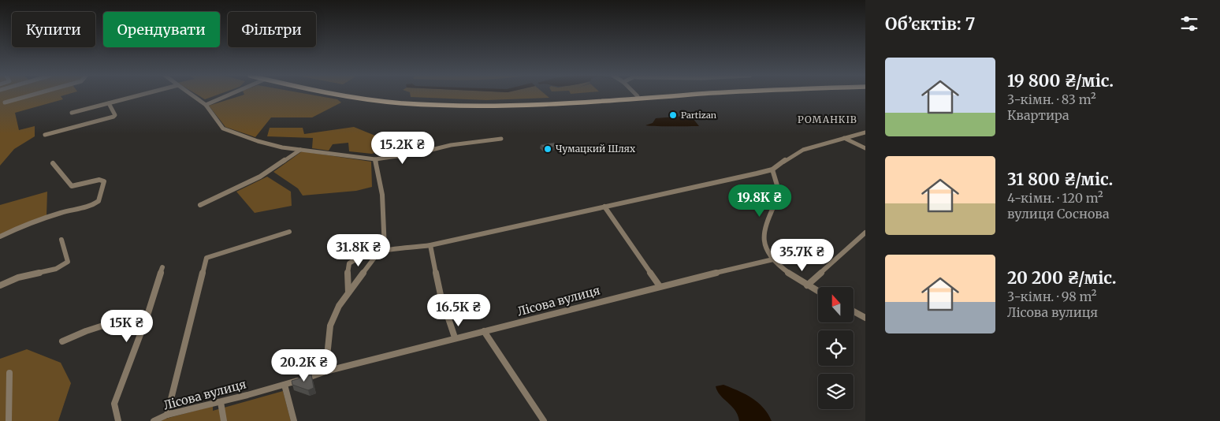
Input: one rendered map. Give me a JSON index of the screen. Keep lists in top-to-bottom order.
{
  "streets": {
    "street": ["Лісова вулиця"]
  },
  "districts": ["РОМАНКІВ"],
  "places": ["Partizan", "Чумацкий Шлях"],
  "north": "top",
  "page": {
    "heading": "Об’єктів: 7",
    "chip": ["Купити", "Орендувати", "Фільтри"],
    "list": [
      {
        "name": "19 800 ₴/міс.",
        "note": "3-кімн. · 83 m² · Квартира"
      },
      {
        "name": "31 800 ₴/міс.",
        "note": "4-кімн. · 120 m² · вулиця Соснова"
      },
      {
        "name": "20 200 ₴/міс.",
        "note": "3-кімн. · 98 m² · Лісова вулиця"
      }
    ],
    "price": [
      "15.2K ₴",
      "19.8K ₴",
      "31.8K ₴",
      "35.7K ₴",
      "16.5K ₴",
      "15K ₴",
      "20.2K ₴"
    ]
  }
}
